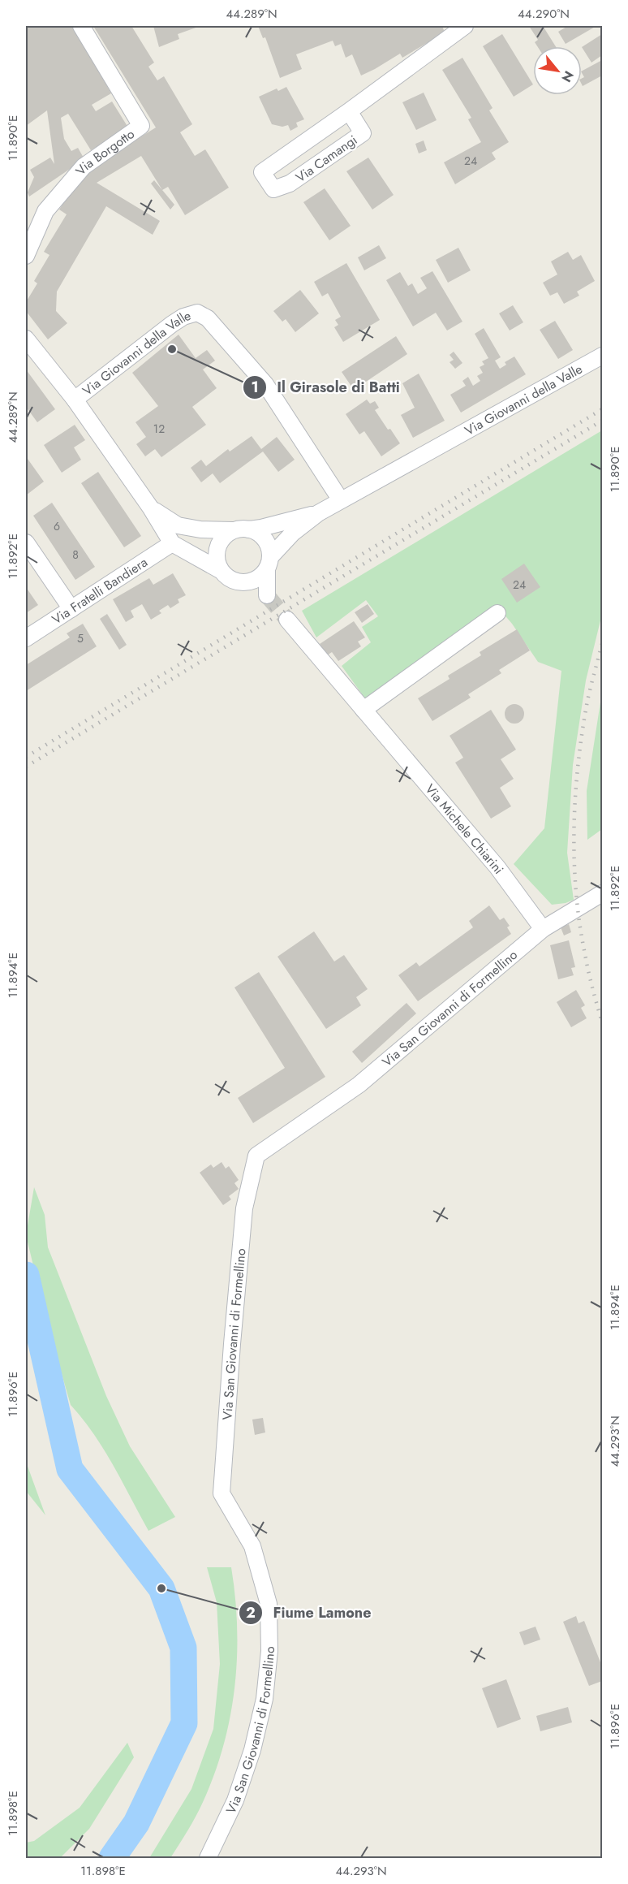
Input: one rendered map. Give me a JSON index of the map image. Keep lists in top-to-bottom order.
{
  "streets": {
    "street": [
      "Via Borgotto",
      "Via Camangi",
      "Via Giovanni della Valle",
      "Via Fratelli Bandiera",
      "Via Michele Chiarini",
      "Via San Giovanni di Formellino"
    ]
  },
  "crossings": [
    ["Via Michele Chiarini", "Via San Giovanni di Formellino"]
  ],
  "places": ["Il Girasole di Batti", "Fiume Lamone"],
  "house_numbers": [
    "24",
    "12",
    "6",
    "8",
    "24",
    "5"
  ],
  "north": "bottom right",
  "coordinates": [
    "44.289°N",
    "44.290°N",
    "11.890°E",
    "11.892°E",
    "11.894°E",
    "11.896°E",
    "44.293°N",
    "11.898°E"
  ]
}
